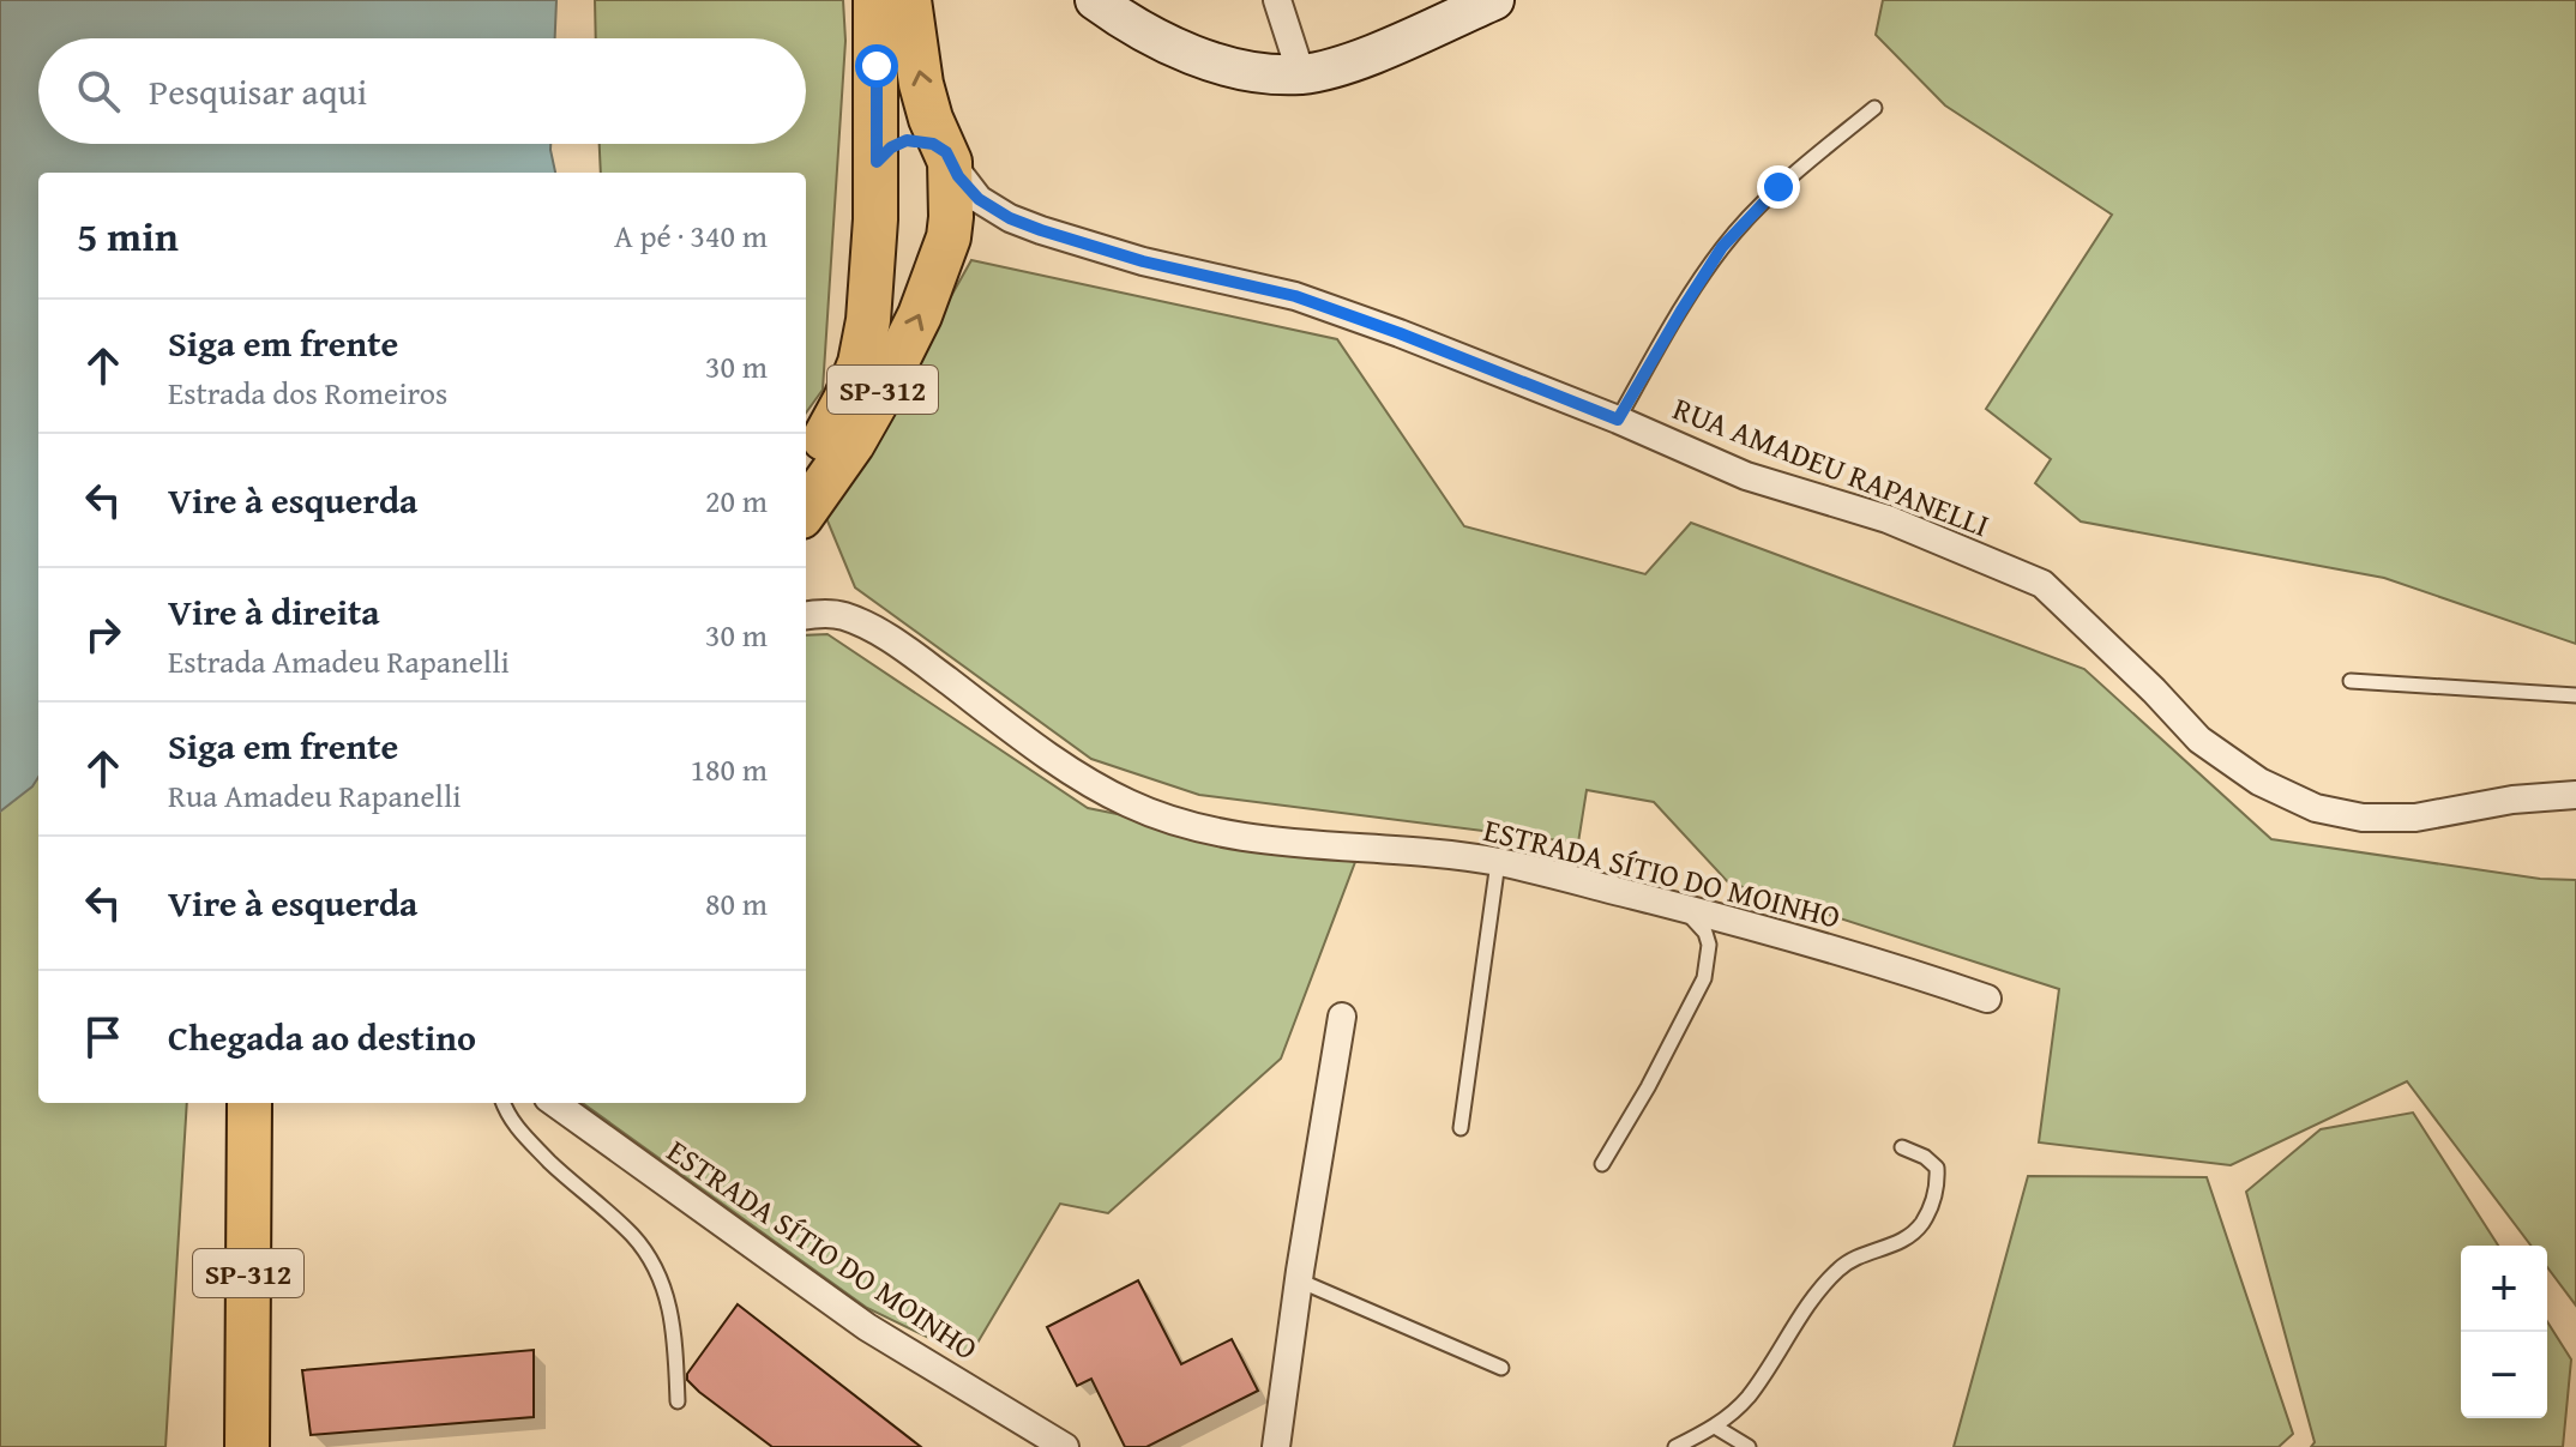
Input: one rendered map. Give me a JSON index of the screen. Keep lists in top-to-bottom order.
{
  "streets": {
    "main road": ["SP-312"],
    "street": ["RUA AMADEU RAPANELLI", "ESTRADA SÍTIO DO MOINHO"]
  },
  "page": {
    "search": "Pesquisar aqui",
    "heading": ["5 min", "A pé · 340 m"],
    "list": [
      ["Siga em frente", "Estrada dos Romeiros", "30 m"],
      ["Vire à esquerda", "20 m"],
      ["Vire à direita", "Estrada Amadeu Rapanelli", "30 m"],
      ["Siga em frente", "Rua Amadeu Rapanelli", "180 m"],
      ["Vire à esquerda", "80 m"],
      "Chegada ao destino"
    ],
    "map_buttons": ["+", "−"]
  }
}
